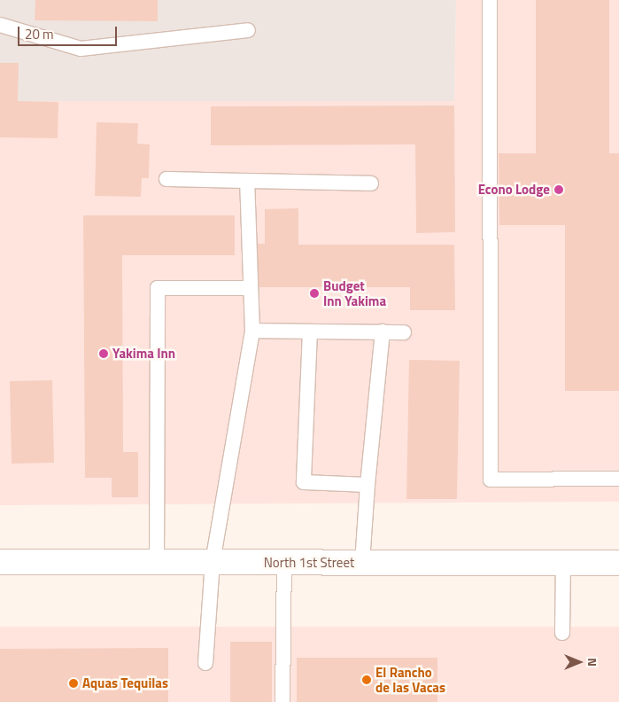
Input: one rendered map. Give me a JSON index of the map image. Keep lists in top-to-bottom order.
{
  "streets": {
    "main road": ["North 1st Street"]
  },
  "places": [
    "Econo Lodge",
    "Budget Inn Yakima",
    "Yakima Inn",
    "El Rancho de las Vacas",
    "Aquas Tequilas"
  ],
  "scale_bar": "20 m",
  "north": "right"
}
